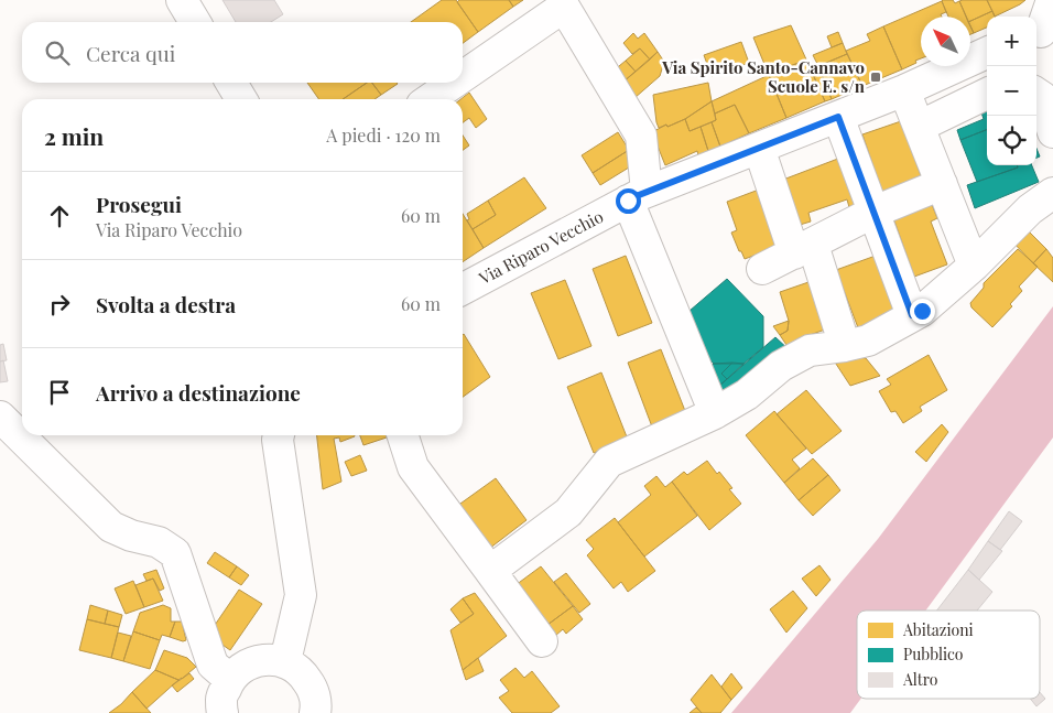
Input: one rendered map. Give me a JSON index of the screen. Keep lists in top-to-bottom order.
{
  "streets": {
    "street": ["Via Riparo Vecchio"]
  },
  "places": {
    "transit": ["Via Spirito Santo-Cannavo Scuole E. s/n"]
  },
  "legend": ["Abitazioni", "Pubblico", "Altro"],
  "north": "top left",
  "page": {
    "map_buttons": ["+", "−"],
    "search": "Cerca qui",
    "heading": ["2 min", "A piedi · 120 m"],
    "list": [
      ["Prosegui", "Via Riparo Vecchio", "60 m"],
      ["Svolta a destra", "60 m"],
      "Arrivo a destinazione"
    ]
  }
}
